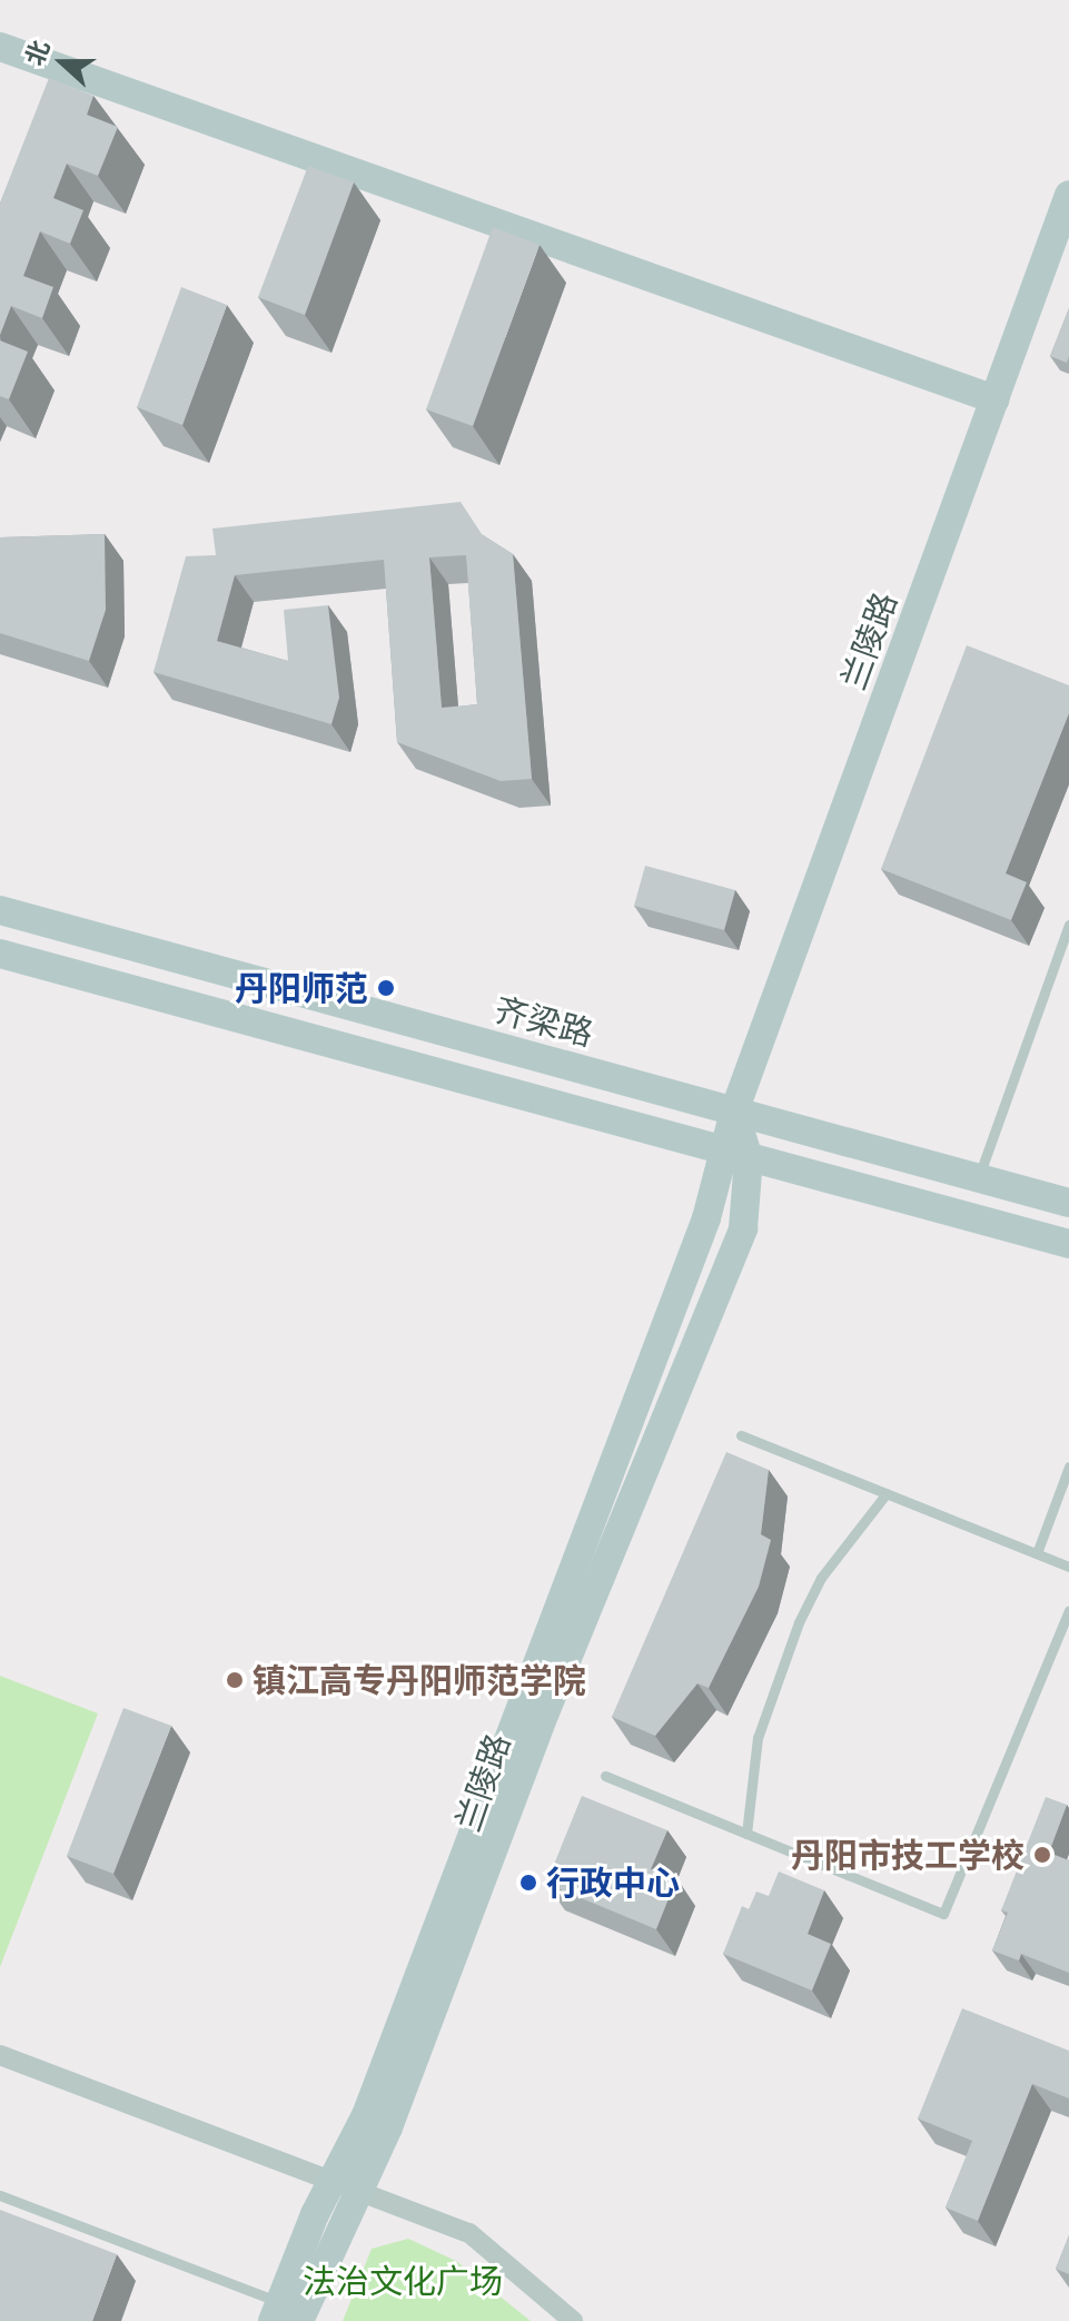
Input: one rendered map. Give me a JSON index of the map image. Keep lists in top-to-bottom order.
{
  "streets": {
    "street": ["兰陵路", "齐梁路"]
  },
  "crossings": [
    ["兰陵路", "齐梁路"]
  ],
  "parks": ["法治文化广场"],
  "places": [
    "丹阳师范",
    "镇江高专丹阳师范学院",
    "丹阳市技工学校",
    "行政中心"
  ],
  "north": "left"
}
